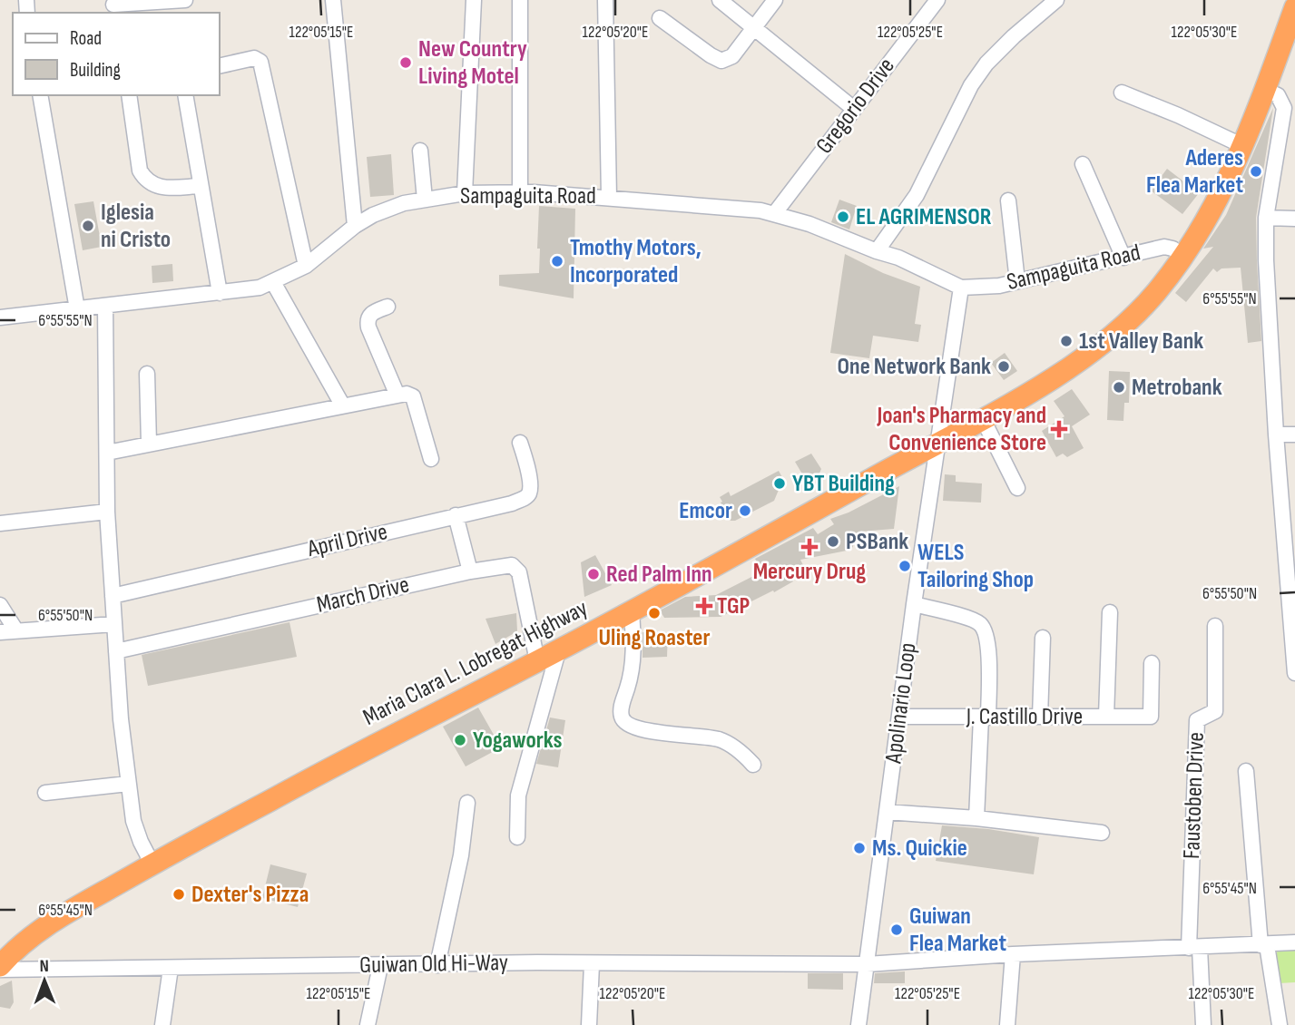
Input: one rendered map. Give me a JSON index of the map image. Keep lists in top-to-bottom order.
{
  "streets": {
    "highway": ["Maria Clara L. Lobregat Highway"],
    "street": [
      "Gregorio Drive",
      "Sampaguita Road",
      "April Drive",
      "March Drive",
      "Apolinario Loop",
      "J. Castillo Drive",
      "Faustoben Drive",
      "Guiwan Old Hi-Way"
    ]
  },
  "crossings": [
    ["Gregorio Drive", "Sampaguita Road"],
    ["Sampaguita Road", "Maria Clara L. Lobregat Highway"],
    ["March Drive", "Maria Clara L. Lobregat Highway"],
    ["Maria Clara L. Lobregat Highway", "Apolinario Loop"],
    ["Maria Clara L. Lobregat Highway", "Guiwan Old Hi-Way"],
    ["Apolinario Loop", "J. Castillo Drive"],
    ["Apolinario Loop", "Guiwan Old Hi-Way"],
    ["Faustoben Drive", "Guiwan Old Hi-Way"]
  ],
  "places": {
    "other": [
      "New Country Living Motel",
      "Aderes Flea Market",
      "EL AGRIMENSOR",
      "Iglesia ni Cristo",
      "Tmothy Motors, Incorporated",
      "1st Valley Bank",
      "One Network Bank",
      "Metrobank",
      "YBT Building",
      "Emcor",
      "PSBank",
      "WELS Tailoring Shop",
      "Red Palm Inn",
      "Uling Roaster",
      "Yogaworks",
      "Ms. Quickie",
      "Dexter's Pizza",
      "Guiwan Flea Market"
    ],
    "health": ["Joan's Pharmacy and Convenience Store", "Mercury Drug", "TGP"]
  },
  "legend": ["Road", "Building"],
  "north": "top",
  "coordinates": [
    "122°05'15\"E",
    "122°05'20\"E",
    "122°05'25\"E",
    "122°05'30\"E",
    "6°55'55\"N",
    "6°55'50\"N",
    "6°55'45\"N"
  ]
}
